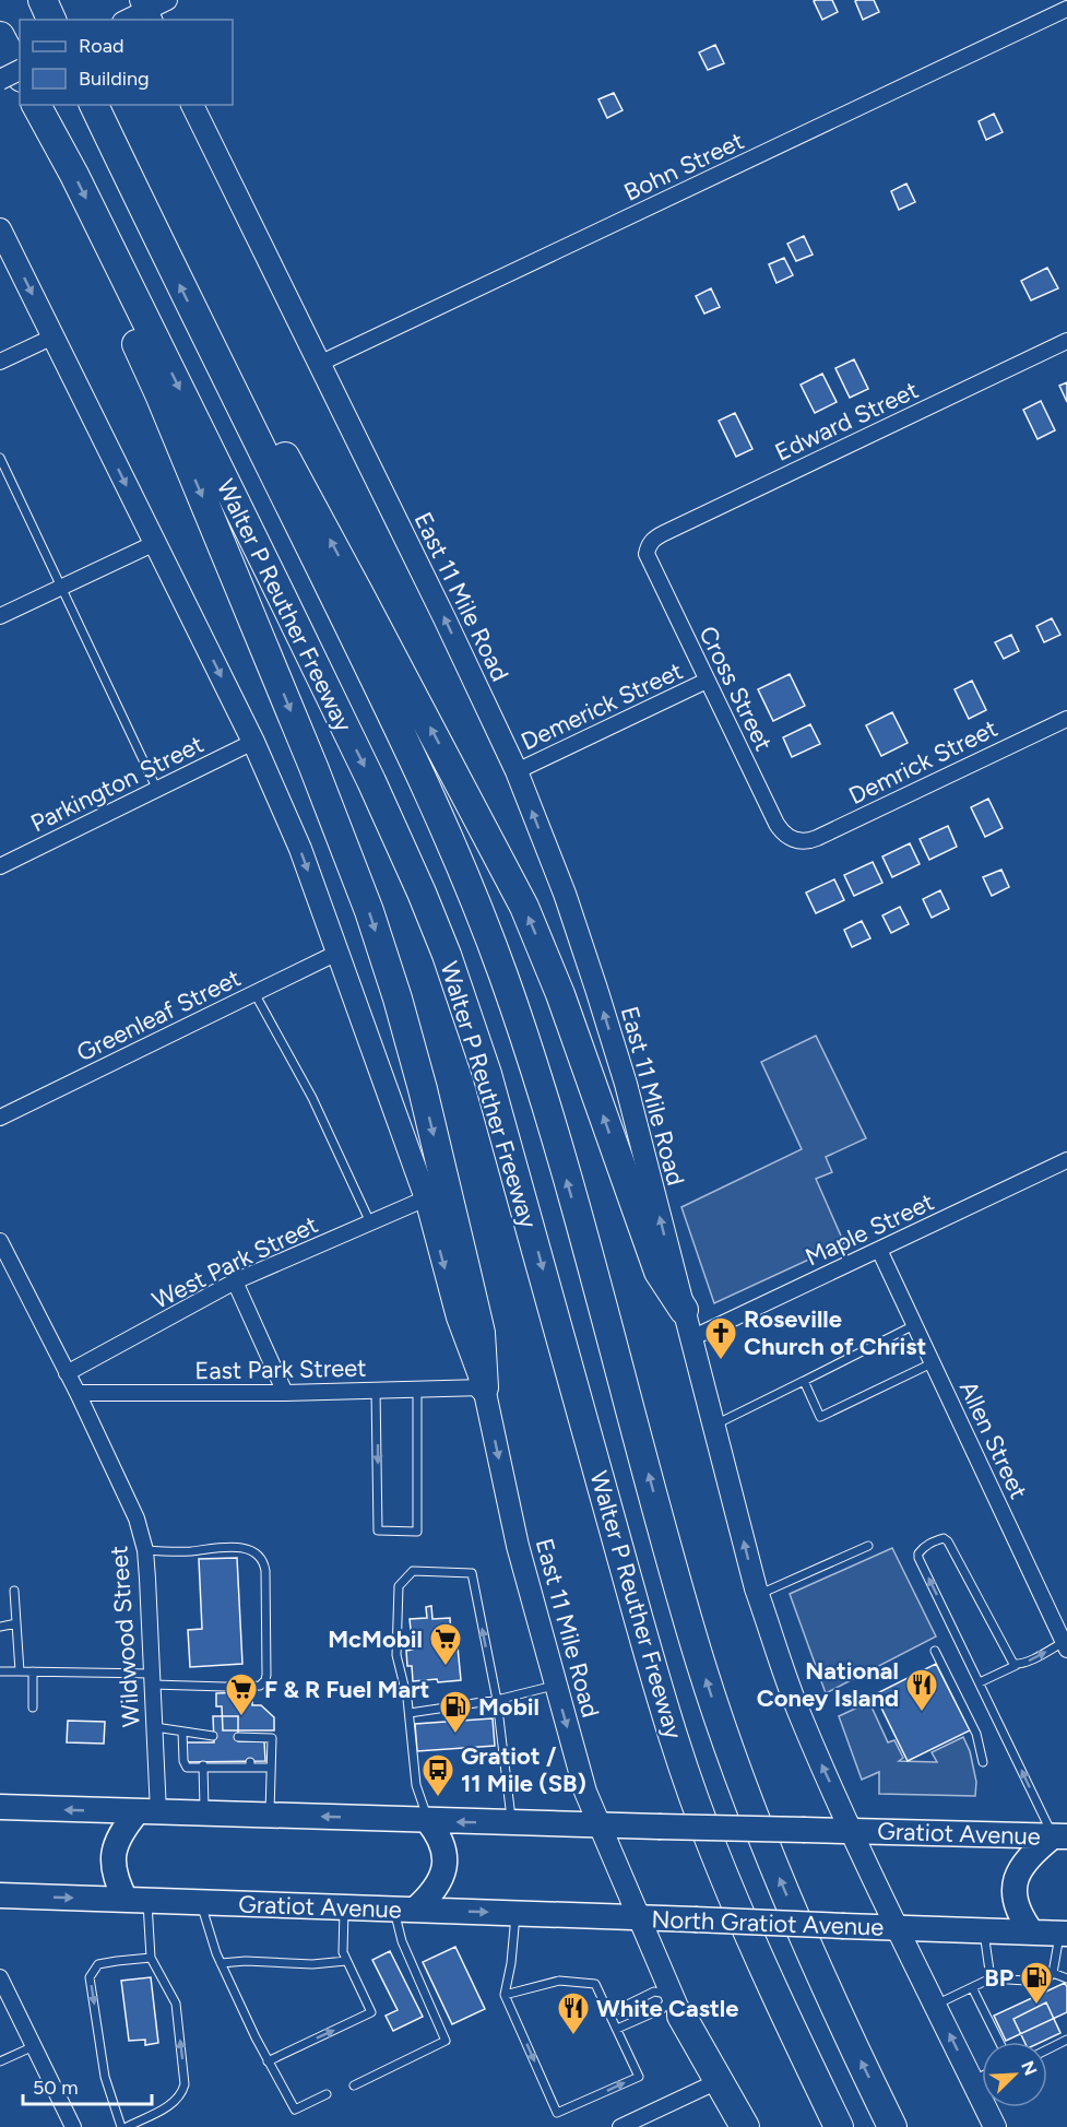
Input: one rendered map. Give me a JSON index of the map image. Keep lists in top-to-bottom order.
{
  "streets": {
    "highway": ["Walter P Reuther Freeway"],
    "main road": ["East 11 Mile Road", "Gratiot Avenue", "North Gratiot Avenue"],
    "street": [
      "Bohn Street",
      "Edward Street",
      "Cross Street",
      "Demerick Street",
      "Demrick Street",
      "Parkington Street",
      "Greenleaf Street",
      "Maple Street",
      "West Park Street",
      "East Park Street",
      "Allen Street",
      "Wildwood Street"
    ]
  },
  "crossings": [
    ["Bohn Street", "East 11 Mile Road"],
    ["Edward Street", "Cross Street"],
    ["East 11 Mile Road", "Demerick Street"],
    ["East 11 Mile Road", "Parkington Street"],
    ["East 11 Mile Road", "Greenleaf Street"],
    ["East 11 Mile Road", "Maple Street"],
    ["East 11 Mile Road", "West Park Street"],
    ["East 11 Mile Road", "East Park Street"],
    ["East 11 Mile Road", "Gratiot Avenue"],
    ["East 11 Mile Road", "North Gratiot Avenue"],
    ["Cross Street", "Demerick Street"],
    ["Cross Street", "Demrick Street"],
    ["Maple Street", "Allen Street"],
    ["West Park Street", "Wildwood Street"],
    ["East Park Street", "Wildwood Street"],
    ["Gratiot Avenue", "North Gratiot Avenue"]
  ],
  "places": {
    "church": ["Roseville Church of Christ"],
    "supermarket": ["McMobil", "F & R Fuel Mart"],
    "restaurant": ["National Coney Island", "White Castle"],
    "fuel station": ["Mobil", "BP"],
    "bus stop": ["Gratiot / 11 Mile (SB)"]
  },
  "legend": ["Road", "Building"],
  "scale_bar": "50 m",
  "north": "top right"
}
